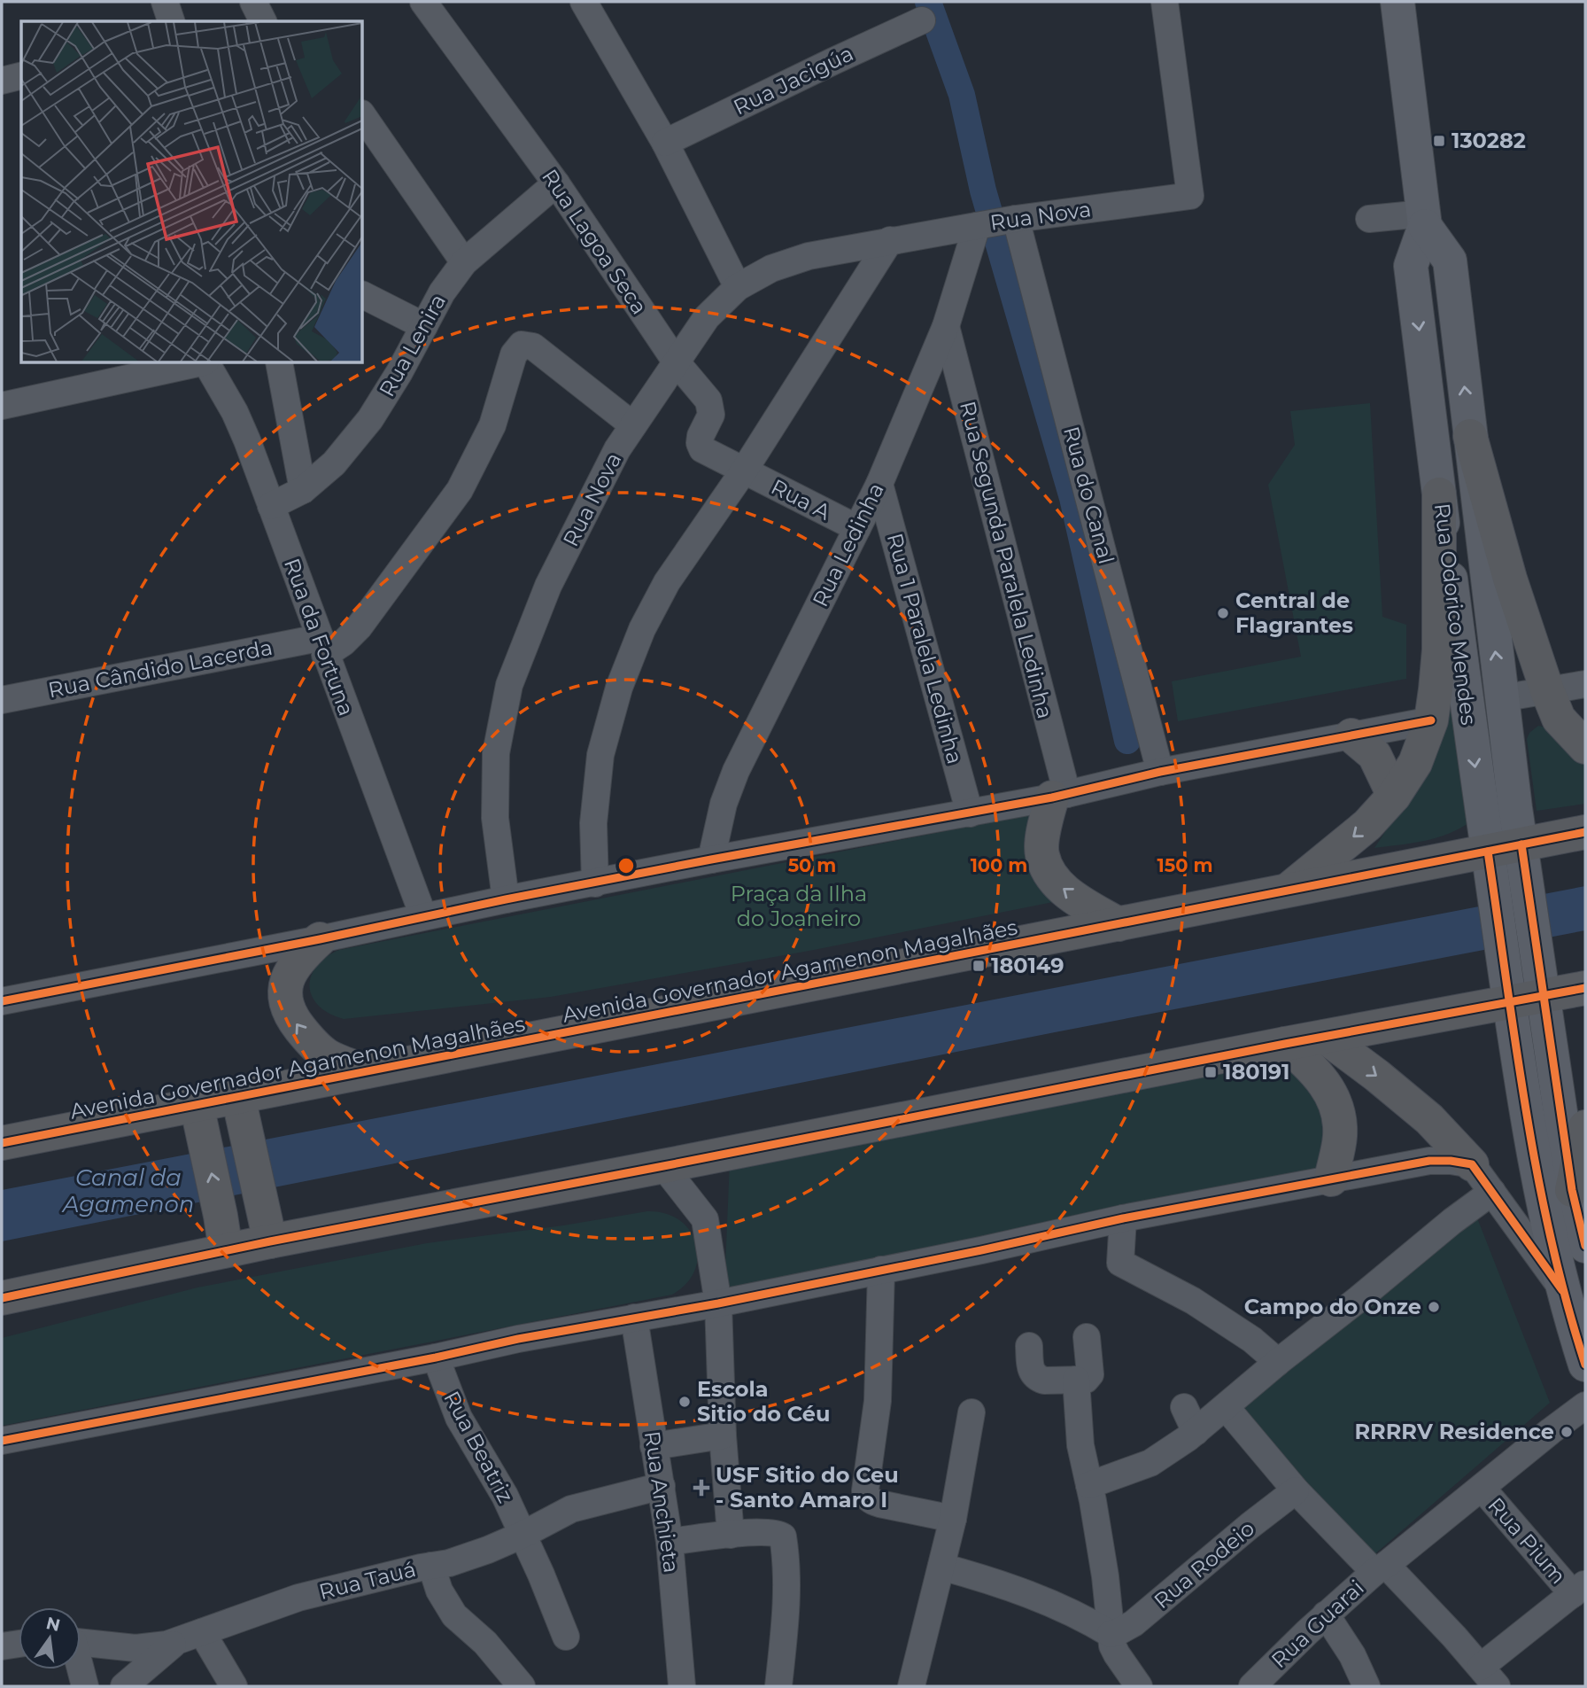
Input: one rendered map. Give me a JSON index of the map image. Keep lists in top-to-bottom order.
{
  "streets": {
    "highway": ["Avenida Governador Agamenon Magalhães"],
    "main road": ["Rua Odorico Mendes"],
    "street": [
      "Rua Jacigúa",
      "Rua Nova",
      "Rua Lagoa Seca",
      "Rua Lenira",
      "Rua do Canal",
      "Rua A",
      "Rua Ledinha",
      "Rua Segunda Paralela Ledinha",
      "Rua da Fortuna",
      "Rua 1 Paralela Ledinha",
      "Rua Cândido Lacerda",
      "Rua Beatriz",
      "Rua Anchieta",
      "Rua Pium",
      "Rua Rodeio",
      "Rua Tauá",
      "Rua Guarai"
    ]
  },
  "crossings": [
    ["Rua Nova", "Rua Lagoa Seca"],
    ["Rua Nova", "Rua do Canal"],
    ["Rua Nova", "Rua Ledinha"],
    ["Rua Lagoa Seca", "Rua Lenira"],
    ["Rua Lagoa Seca", "Rua A"],
    ["Rua Lenira", "Rua da Fortuna"],
    ["Rua do Canal", "Rua Ledinha"],
    ["Rua A", "Rua Ledinha"],
    ["Rua Ledinha", "Rua Segunda Paralela Ledinha"],
    ["Rua Ledinha", "Rua 1 Paralela Ledinha"],
    ["Rua Odorico Mendes", "Avenida Governador Agamenon Magalhães"],
    ["Rua da Fortuna", "Rua Cândido Lacerda"],
    ["Rua Beatriz", "Rua Tauá"],
    ["Rua Anchieta", "Rua Tauá"],
    ["Rua Pium", "Rua Guarai"]
  ],
  "water": ["Canal da Agamenon"],
  "parks": ["Praça da Ilha do Joaneiro"],
  "places": {
    "transit": ["130282", "180149", "180191"],
    "other": [
      "Central de Flagrantes",
      "Campo do Onze",
      "Escola Sitio do Céu",
      "RRRRV Residence"
    ],
    "health": ["USF Sitio do Ceu - Santo Amaro I"]
  },
  "north": "top",
  "rings": ["50 m", "100 m", "150 m"]
}
